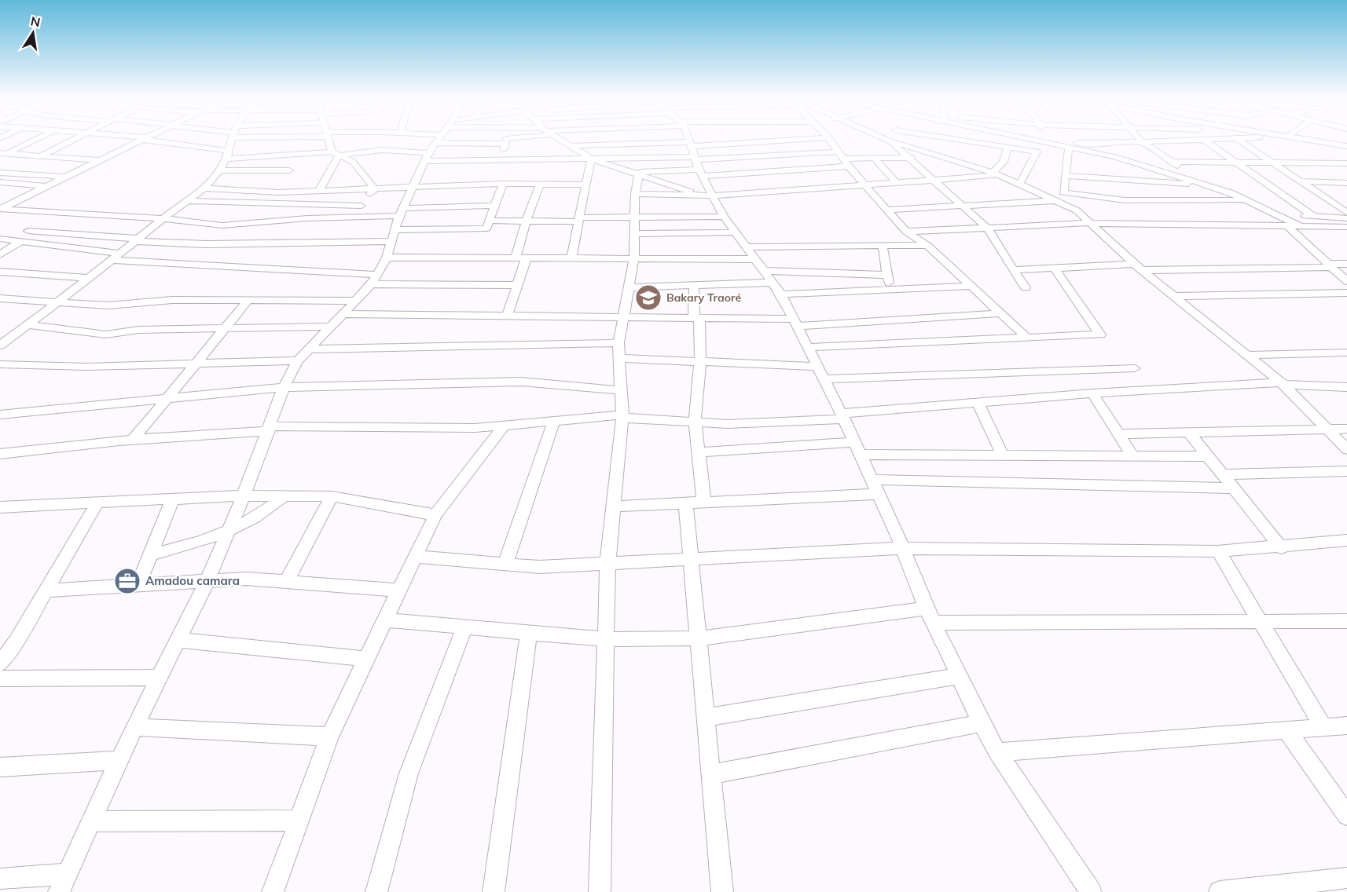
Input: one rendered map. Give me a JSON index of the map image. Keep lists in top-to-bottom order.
{
  "places": {
    "school or university": ["Bakary Traoré"],
    "office": ["Amadou camara"]
  },
  "north": "top"
}
